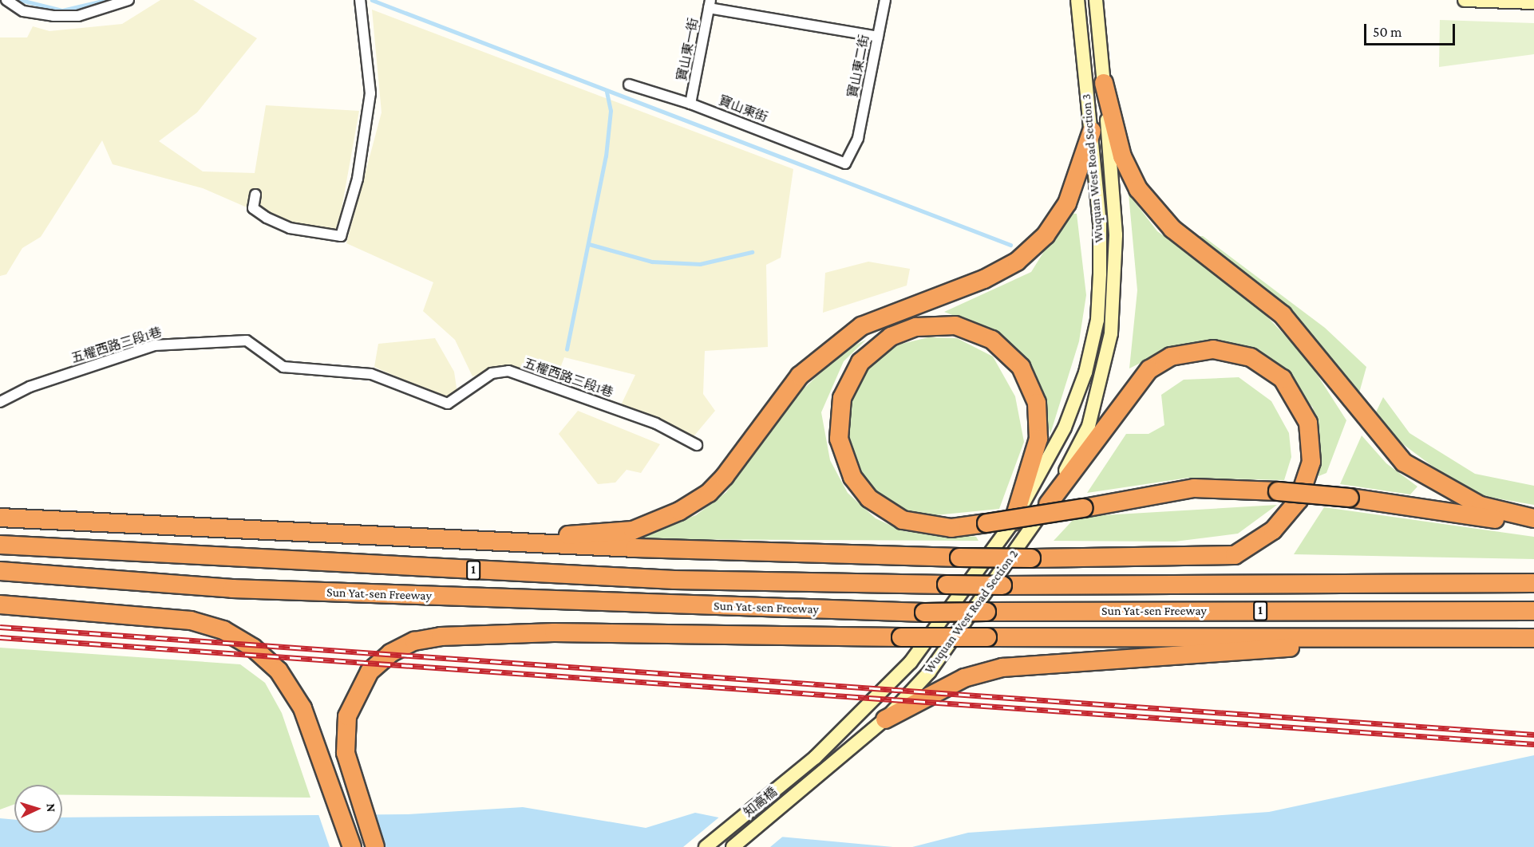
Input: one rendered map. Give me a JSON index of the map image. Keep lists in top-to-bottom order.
{
  "streets": {
    "highway": ["1", "Sun Yat-sen Freeway"],
    "main road": ["Wuquan West Road Section 3", "Wuquan West Road Section 2", "知高橋"],
    "street": [
      "寶山東一街",
      "寶山東二街",
      "寶山東街",
      "五權西路三段1巷"
    ]
  },
  "crossings": [
    ["寶山東一街", "寶山東街"],
    ["寶山東二街", "寶山東街"],
    ["Wuquan West Road Section 3", "Wuquan West Road Section 2"],
    ["Wuquan West Road Section 2", "知高橋"]
  ],
  "scale_bar": "50 m",
  "north": "right"
}
